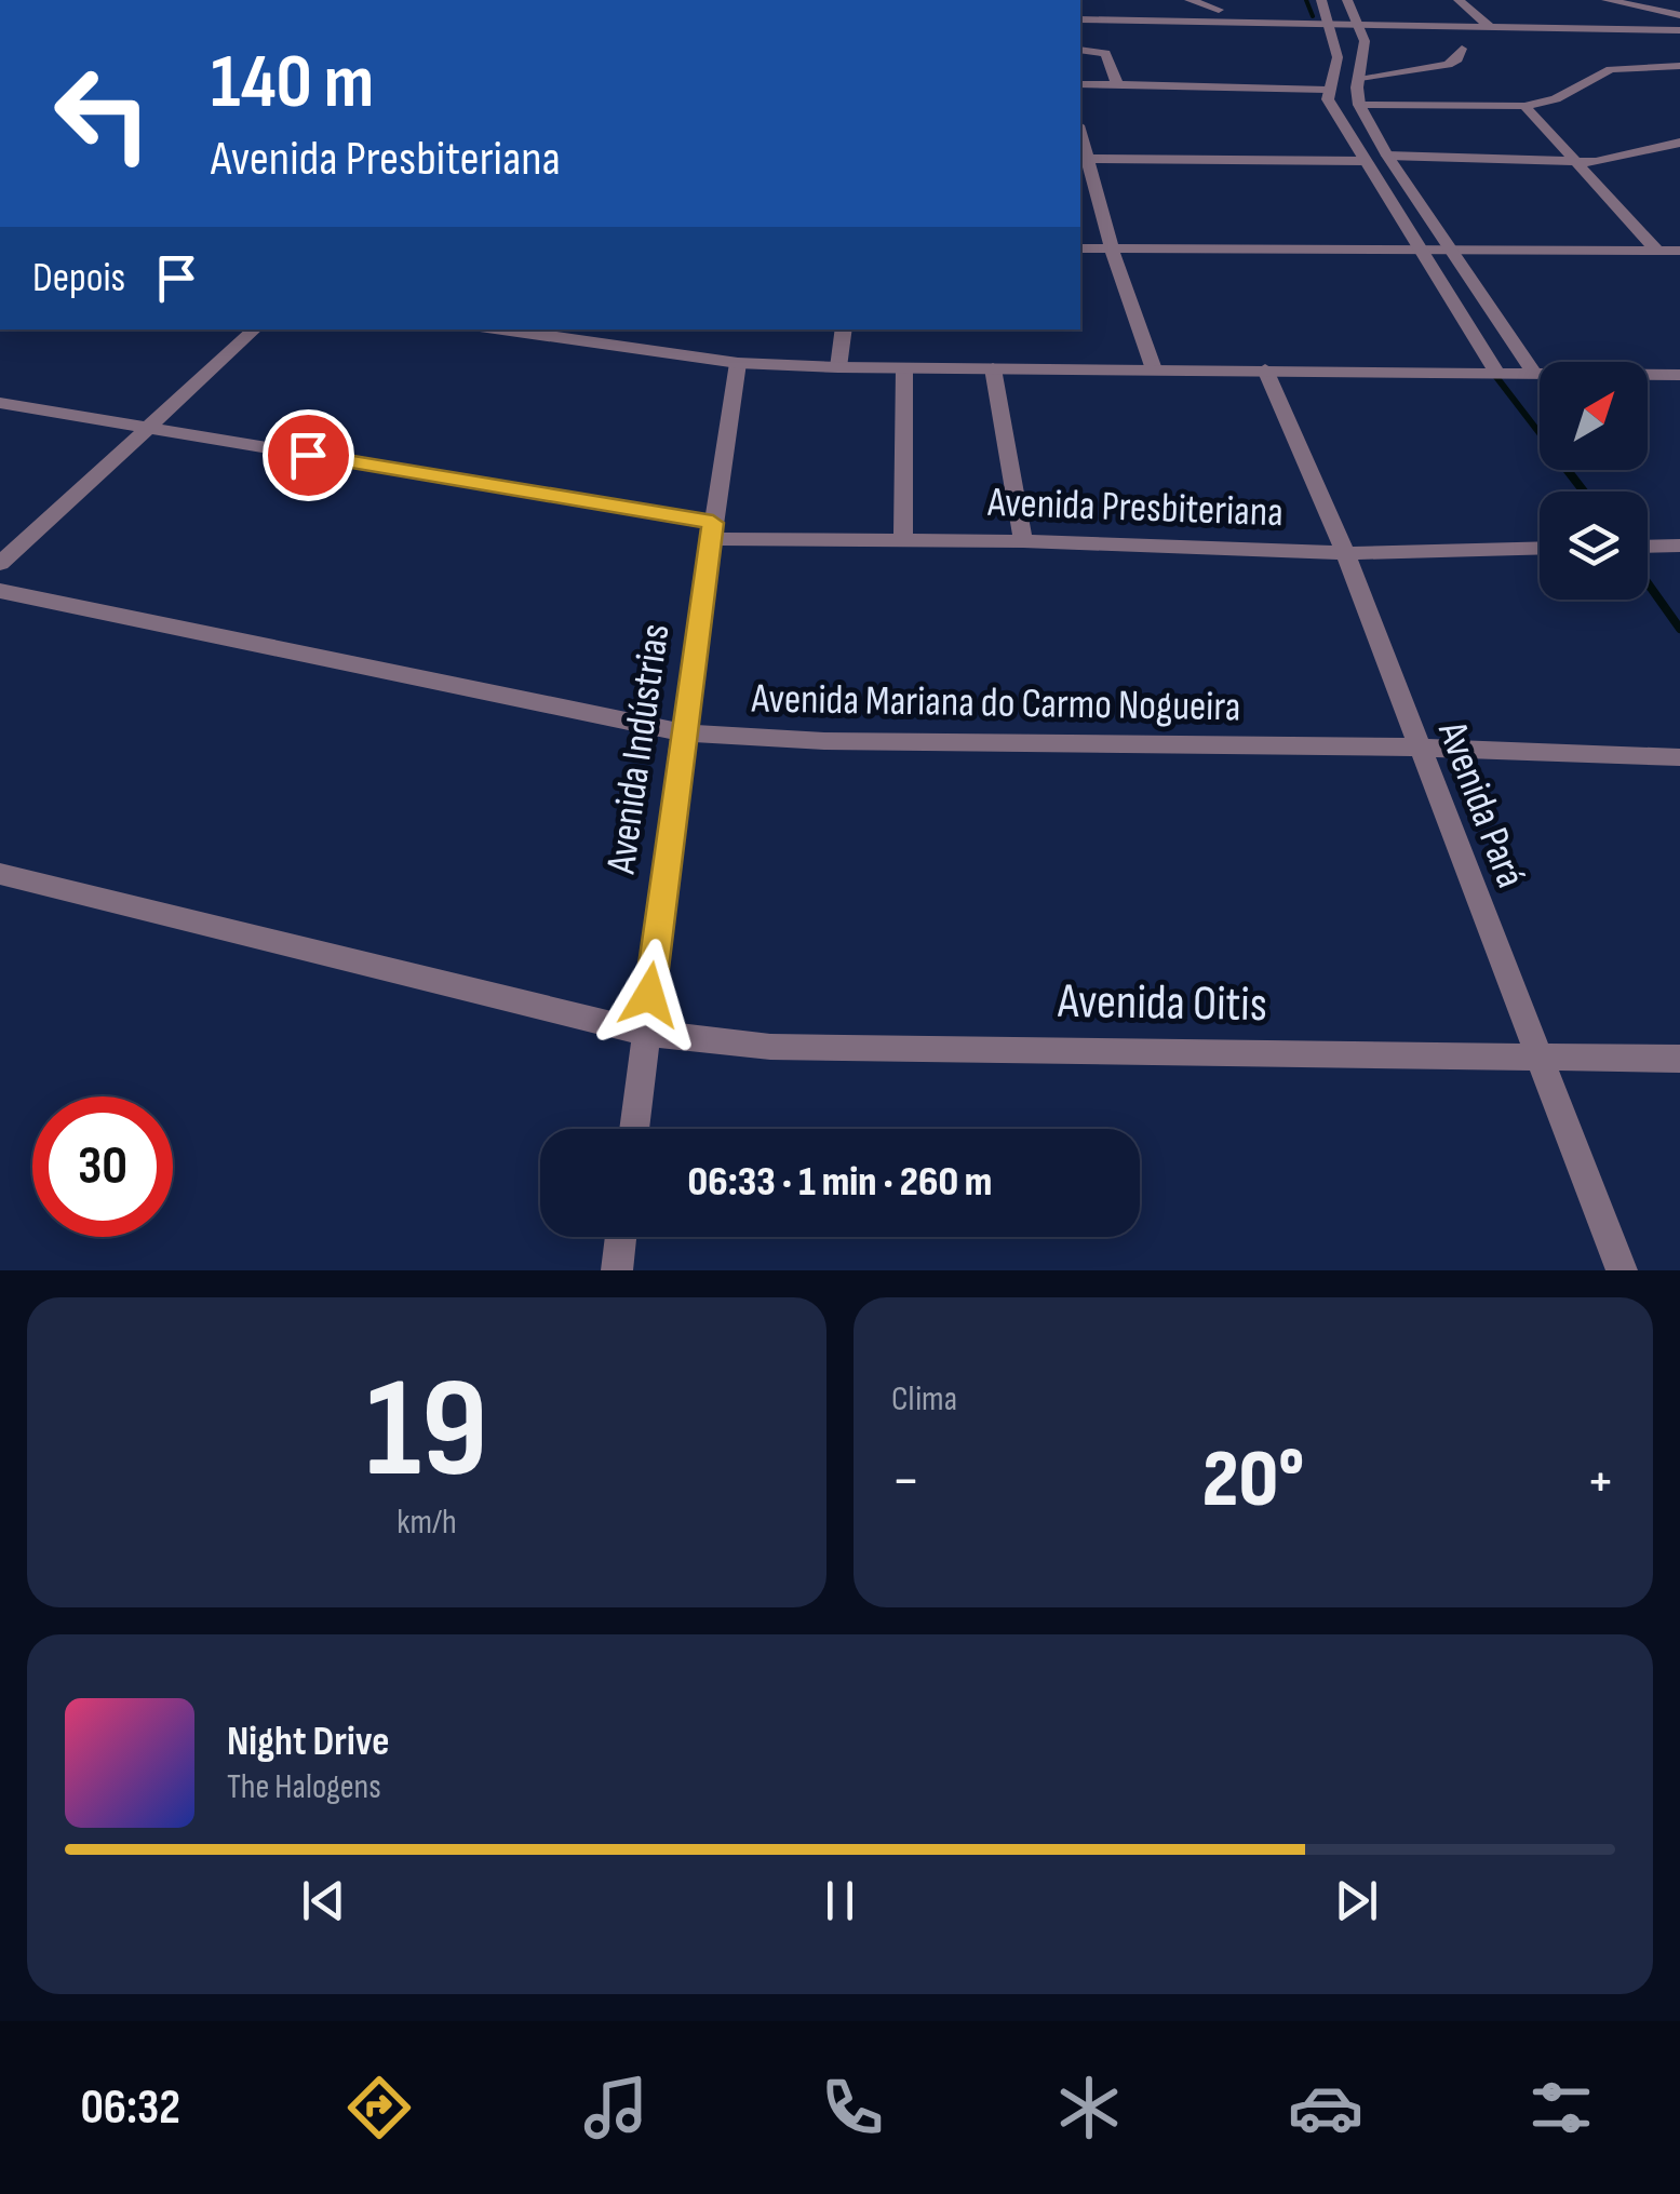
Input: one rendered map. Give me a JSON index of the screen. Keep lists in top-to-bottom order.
{
  "streets": {
    "street": [
      "Avenida Presbiteriana",
      "Avenida Mariana do Carmo Nogueira",
      "Avenida Indústrias",
      "Avenida Pará",
      "Avenida Oitis"
    ]
  },
  "crossings": [
    ["Avenida Presbiteriana", "Avenida Indústrias"],
    ["Avenida Presbiteriana", "Avenida Pará"],
    ["Avenida Mariana do Carmo Nogueira", "Avenida Indústrias"],
    ["Avenida Mariana do Carmo Nogueira", "Avenida Pará"],
    ["Avenida Indústrias", "Avenida Oitis"],
    ["Avenida Pará", "Avenida Oitis"]
  ],
  "north": "top right",
  "page": {
    "turn": ["140 m", "Avenida Presbiteriana"],
    "then": "Depois",
    "limit": "30",
    "trip": "06:33 · 1 min · 260 m",
    "tile": [
      ["19", "km/h"],
      "Clima"
    ],
    "heat": ["−", "20°", "+"],
    "song": ["Night Drive", "The Halogens"],
    "tabs": "06:32"
  }
}
